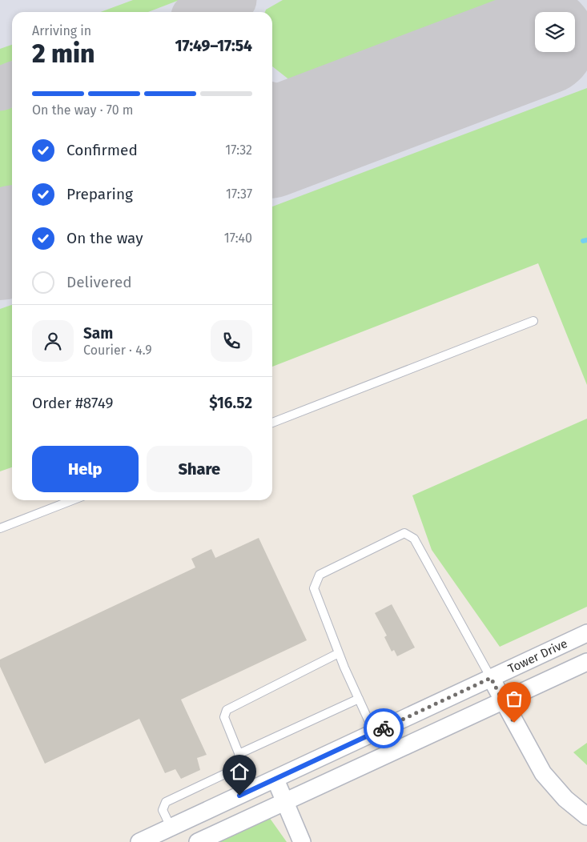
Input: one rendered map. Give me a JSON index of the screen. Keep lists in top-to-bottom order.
{
  "streets": {
    "street": ["Tower Drive"]
  },
  "page": {
    "heading": ["2 min", "Arriving in", "17:49–17:54"],
    "panel": [
      "Sam",
      "Courier · 4.9",
      "Order #8749",
      "$16.52"
    ],
    "bar": "On the way · 70 m",
    "list": [
      ["Confirmed", "17:32"],
      ["Preparing", "17:37"],
      ["On the way", "17:40"],
      "Delivered"
    ],
    "buttons": ["Help", "Share"]
  }
}
